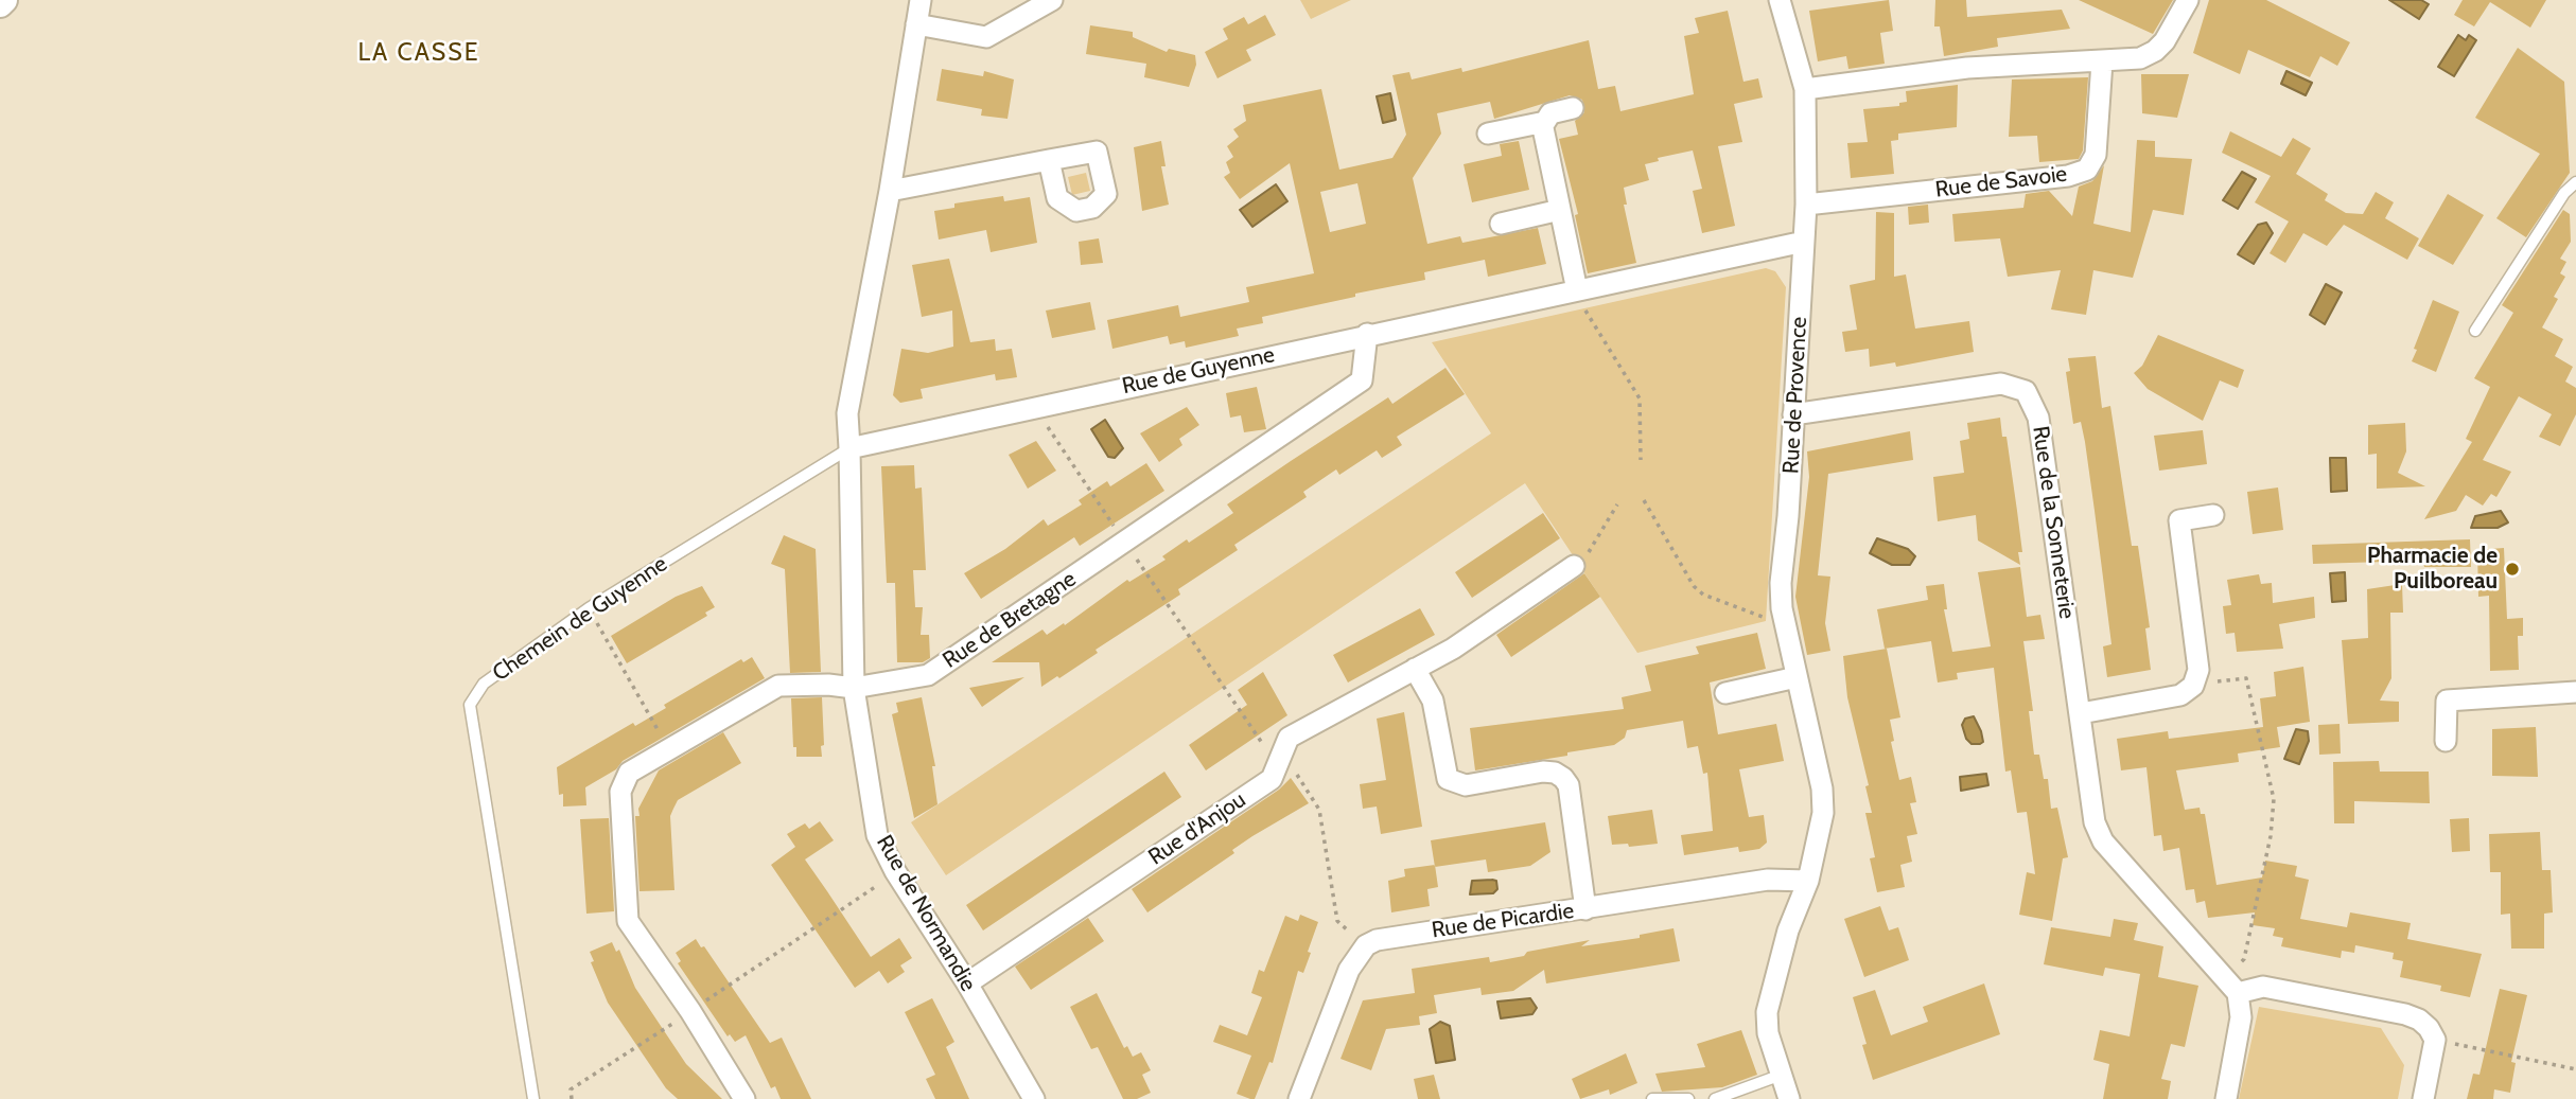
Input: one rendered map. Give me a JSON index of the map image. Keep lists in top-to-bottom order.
{
  "streets": {
    "street": [
      "Rue de Savoie",
      "Rue de Guyenne",
      "Rue de Provence",
      "Rue de la Sonneterie",
      "Rue de Bretagne",
      "Rue d'Anjou",
      "Rue de Normandie",
      "Rue de Picardie"
    ],
    "lane": ["Chemein de Guyenne"]
  },
  "crossings": [
    ["Rue de Savoie", "Rue de Provence"],
    ["Rue de Guyenne", "Rue de Provence"],
    ["Rue de Guyenne", "Chemein de Guyenne"],
    ["Rue de Guyenne", "Rue de Bretagne"],
    ["Rue de Guyenne", "Rue de Normandie"],
    ["Rue de Provence", "Rue de la Sonneterie"],
    ["Rue de Provence", "Rue de Picardie"],
    ["Chemein de Guyenne", "Rue de Normandie"],
    ["Rue de Bretagne", "Rue de Normandie"],
    ["Rue d'Anjou", "Rue de Normandie"]
  ],
  "districts": ["LA CASSE"],
  "places": ["Pharmacie de Puilboreau"]
}
